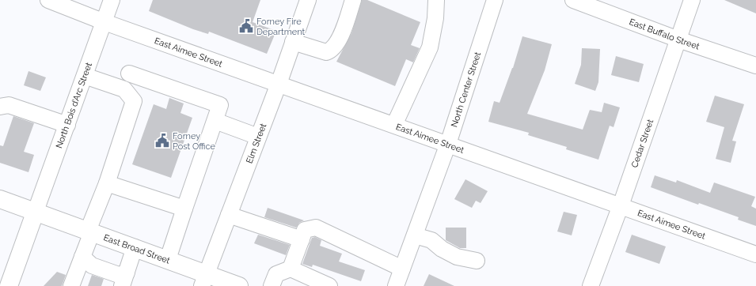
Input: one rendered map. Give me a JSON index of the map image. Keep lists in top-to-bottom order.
{
  "streets": {
    "main road": ["East Broad Street"],
    "street": [
      "East Buffalo Street",
      "East Aimee Street",
      "North Center Street",
      "North Bois d’Arc Street",
      "Elm Street",
      "Cedar Street"
    ]
  },
  "crossings": [
    ["East Buffalo Street", "Cedar Street"],
    ["East Aimee Street", "North Center Street"],
    ["East Aimee Street", "North Bois d’Arc Street"],
    ["East Aimee Street", "Elm Street"],
    ["East Aimee Street", "Cedar Street"],
    ["North Bois d’Arc Street", "East Broad Street"],
    ["Elm Street", "East Broad Street"]
  ],
  "places": {
    "public building": ["Forney Fire Department", "Forney Post Office"]
  }
}
